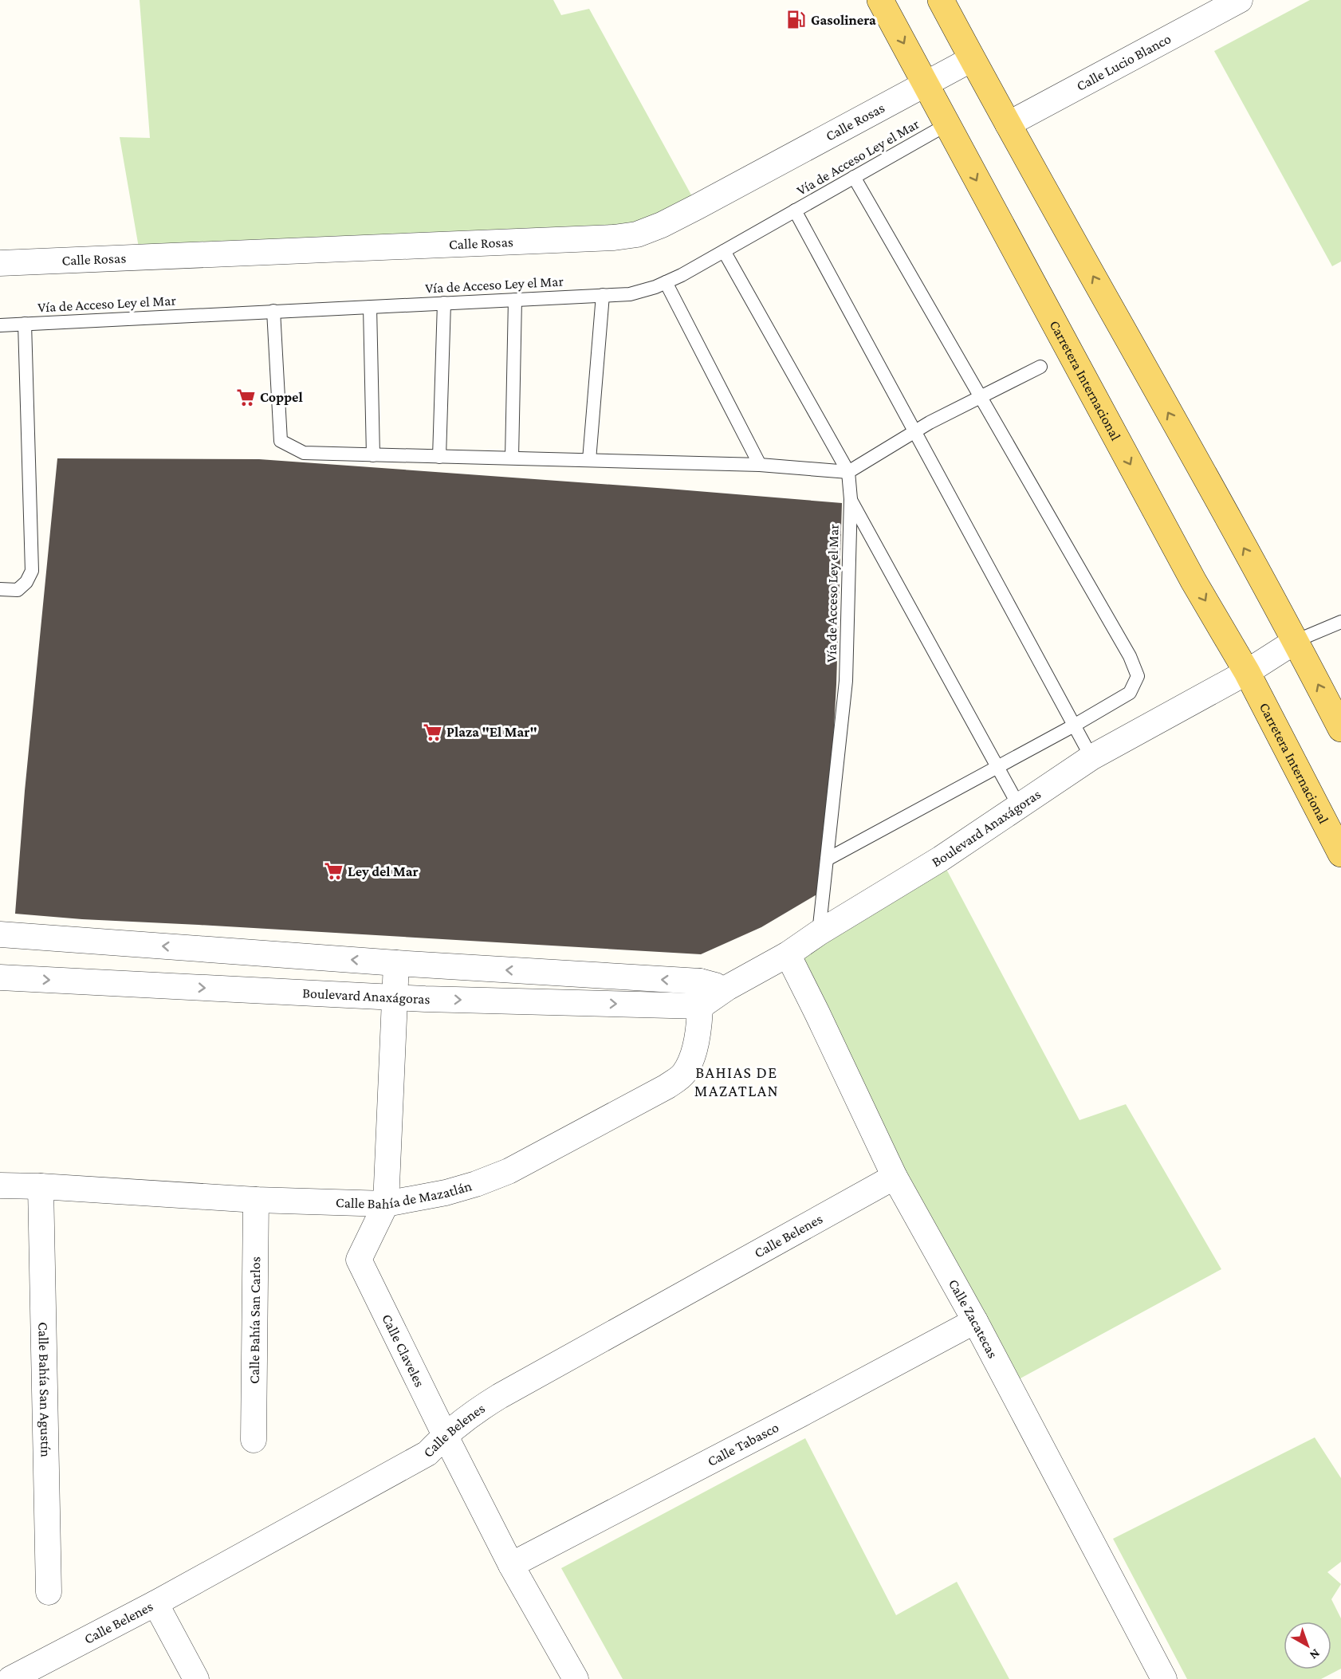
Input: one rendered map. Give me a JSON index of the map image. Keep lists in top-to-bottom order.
{
  "streets": {
    "main road": ["Carretera Internacional"],
    "street": [
      "Calle Lucio Blanco",
      "Calle Rosas",
      "Boulevard Anaxágoras",
      "Calle Bahía de Mazatlán",
      "Calle Belenes",
      "Calle Zacatecas",
      "Calle Bahía San Carlos",
      "Calle Claveles",
      "Calle Bahía San Agustín",
      "Calle Tabasco"
    ],
    "lane": ["Vía de Acceso Ley el Mar"]
  },
  "crossings": [
    ["Calle Rosas", "Carretera Internacional"],
    ["Vía de Acceso Ley el Mar", "Carretera Internacional"],
    ["Vía de Acceso Ley el Mar", "Boulevard Anaxágoras"],
    ["Carretera Internacional", "Boulevard Anaxágoras"],
    ["Boulevard Anaxágoras", "Calle Bahía de Mazatlán"],
    ["Boulevard Anaxágoras", "Calle Zacatecas"],
    ["Boulevard Anaxágoras", "Calle Claveles"],
    ["Calle Bahía de Mazatlán", "Calle Bahía San Carlos"],
    ["Calle Bahía de Mazatlán", "Calle Claveles"],
    ["Calle Bahía de Mazatlán", "Calle Bahía San Agustín"],
    ["Calle Belenes", "Calle Zacatecas"],
    ["Calle Belenes", "Calle Claveles"],
    ["Calle Zacatecas", "Calle Tabasco"],
    ["Calle Claveles", "Calle Tabasco"]
  ],
  "districts": ["BAHIAS DE MAZATLAN"],
  "places": {
    "fuel station": ["Gasolinera"],
    "supermarket": ["Coppel", "Plaza \"El Mar\"", "Ley del Mar"]
  },
  "north": "bottom right"
}
